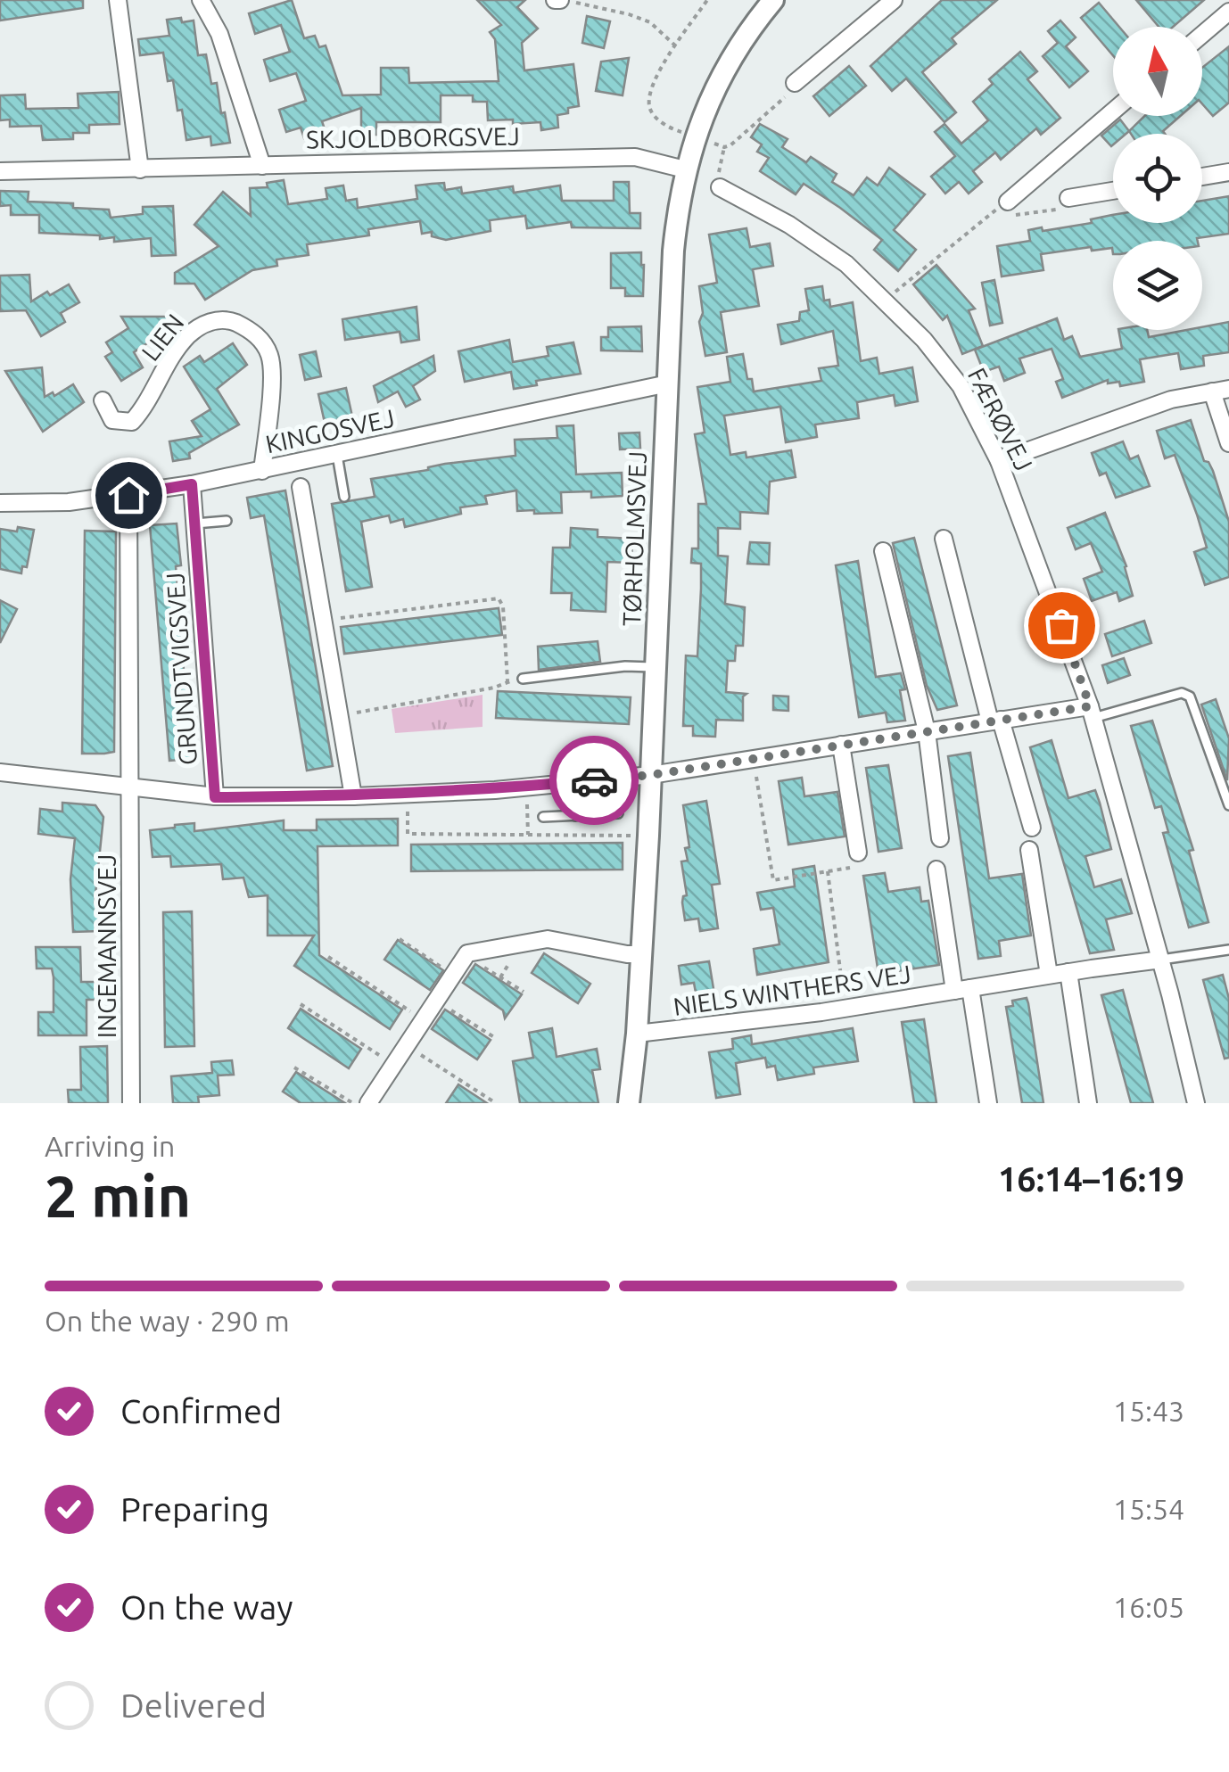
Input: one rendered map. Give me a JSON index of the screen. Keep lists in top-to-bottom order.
{
  "streets": {
    "street": [
      "SKJOLDBORGSVEJ",
      "LIEN",
      "FÆRØVEJ",
      "KINGOSVEJ",
      "TØRHOLMSVEJ",
      "GRUNDTVIGSVEJ",
      "INGEMANNSVEJ",
      "NIELS WINTHERS VEJ"
    ]
  },
  "crossings": [
    ["SKJOLDBORGSVEJ", "TØRHOLMSVEJ"],
    ["LIEN", "KINGOSVEJ"],
    ["FÆRØVEJ", "GRUNDTVIGSVEJ"],
    ["FÆRØVEJ", "NIELS WINTHERS VEJ"],
    ["KINGOSVEJ", "TØRHOLMSVEJ"],
    ["KINGOSVEJ", "GRUNDTVIGSVEJ"],
    ["TØRHOLMSVEJ", "GRUNDTVIGSVEJ"],
    ["TØRHOLMSVEJ", "NIELS WINTHERS VEJ"],
    ["GRUNDTVIGSVEJ", "INGEMANNSVEJ"]
  ],
  "north": "top",
  "page": {
    "heading": ["2 min", "Arriving in", "16:14–16:19"],
    "bar": "On the way · 290 m",
    "list": [
      ["Confirmed", "15:43"],
      ["Preparing", "15:54"],
      ["On the way", "16:05"],
      "Delivered"
    ]
  }
}
